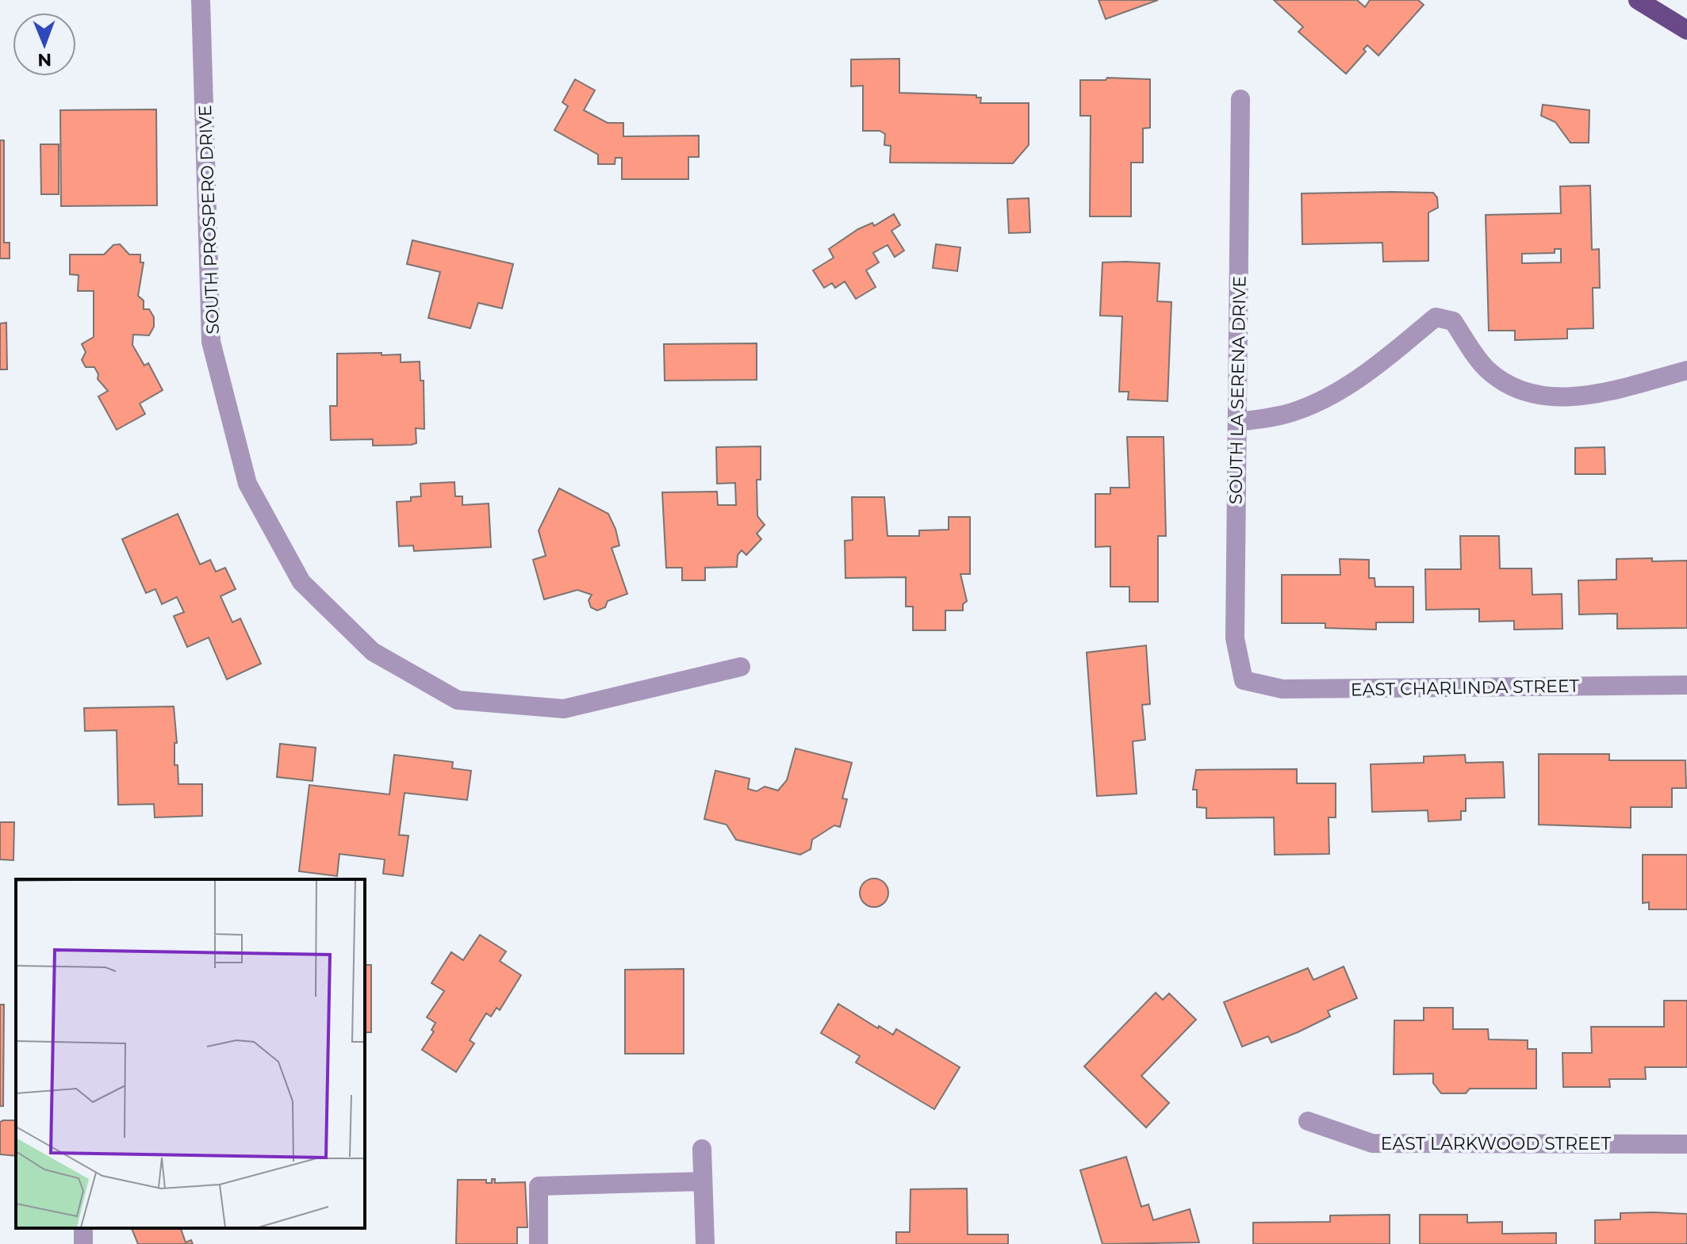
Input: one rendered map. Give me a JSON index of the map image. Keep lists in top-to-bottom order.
{
  "streets": {
    "street": [
      "SOUTH PROSPERO DRIVE",
      "SOUTH LA SERENA DRIVE",
      "EAST CHARLINDA STREET",
      "EAST LARKWOOD STREET"
    ]
  },
  "crossings": [
    ["SOUTH LA SERENA DRIVE", "EAST CHARLINDA STREET"]
  ],
  "north": "bottom"
}
